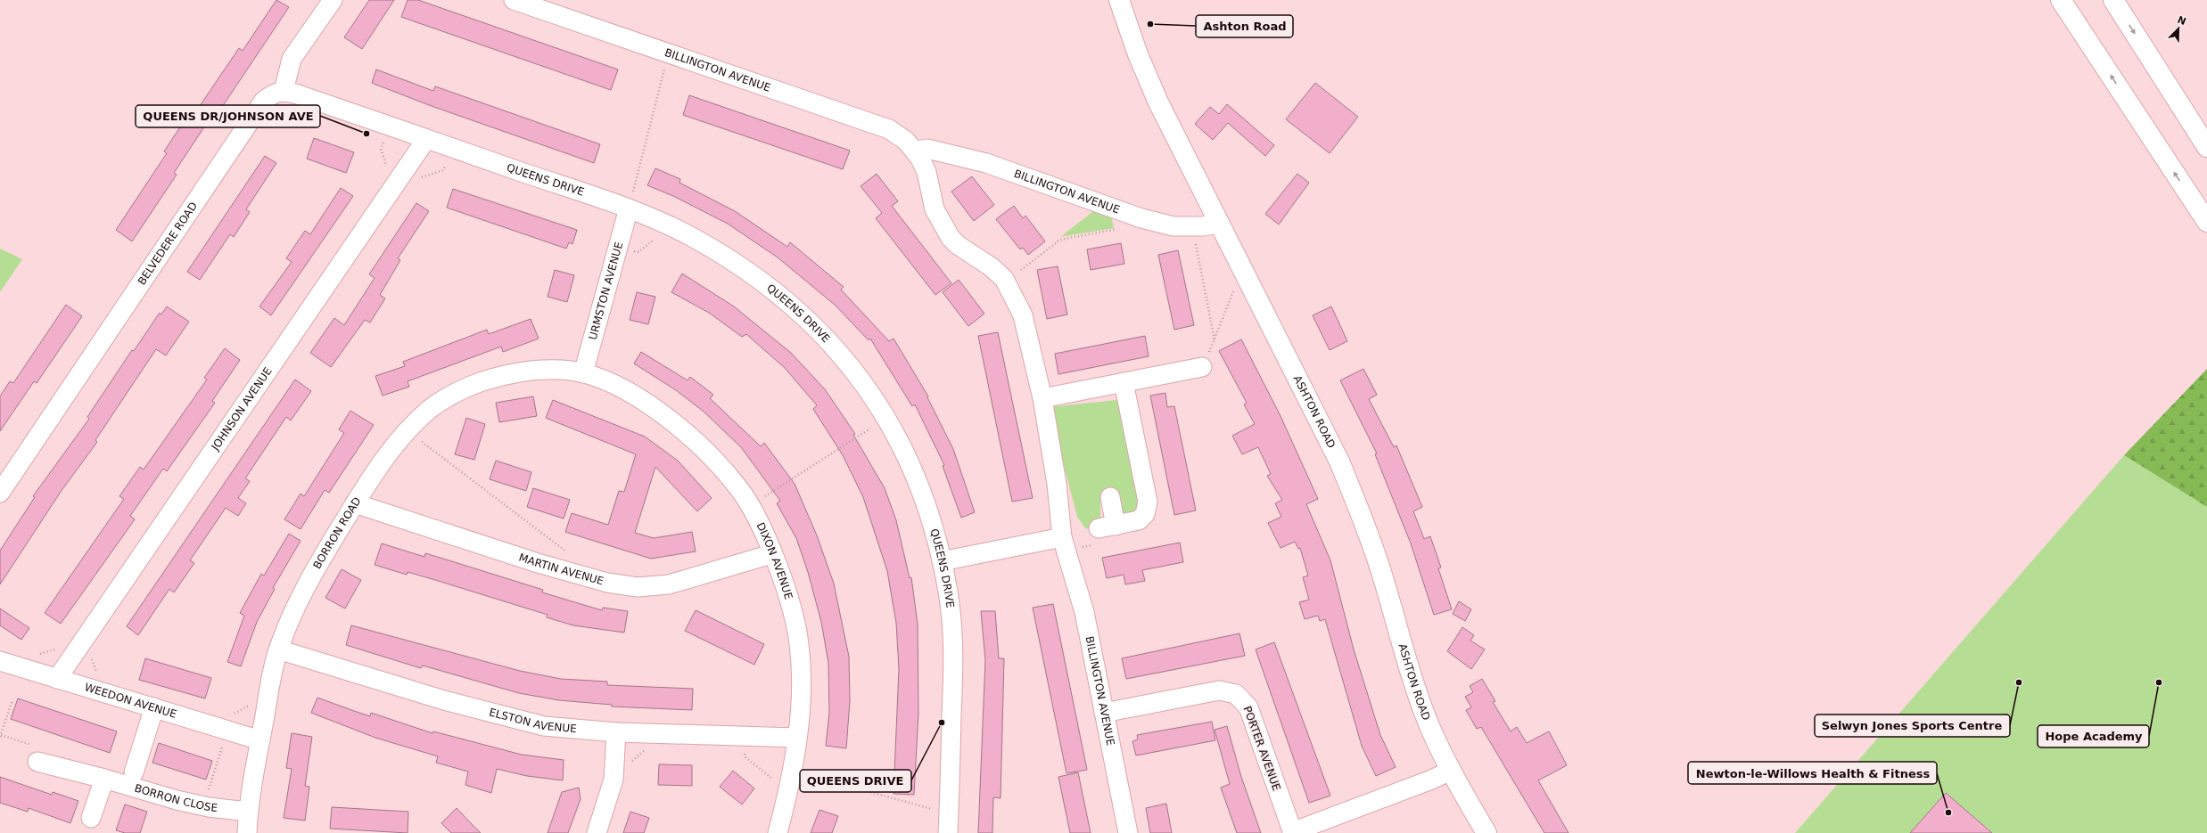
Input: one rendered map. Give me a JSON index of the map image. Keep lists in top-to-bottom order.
{
  "streets": {
    "main road": ["ASHTON ROAD"],
    "street": [
      "BILLINGTON AVENUE",
      "QUEENS DRIVE",
      "BELVEDERE ROAD",
      "URMSTON AVENUE",
      "JOHNSON AVENUE",
      "BORRON ROAD",
      "DIXON AVENUE",
      "MARTIN AVENUE",
      "WEEDON AVENUE",
      "ELSTON AVENUE",
      "PORTER AVENUE",
      "BORRON CLOSE"
    ]
  },
  "crossings": [
    ["BILLINGTON AVENUE", "ASHTON ROAD"],
    ["BILLINGTON AVENUE", "PORTER AVENUE"],
    ["QUEENS DRIVE", "BELVEDERE ROAD"],
    ["QUEENS DRIVE", "URMSTON AVENUE"],
    ["QUEENS DRIVE", "JOHNSON AVENUE"],
    ["URMSTON AVENUE", "BORRON ROAD"],
    ["URMSTON AVENUE", "DIXON AVENUE"],
    ["JOHNSON AVENUE", "WEEDON AVENUE"],
    ["ASHTON ROAD", "PORTER AVENUE"],
    ["BORRON ROAD", "DIXON AVENUE"],
    ["BORRON ROAD", "MARTIN AVENUE"],
    ["BORRON ROAD", "WEEDON AVENUE"],
    ["BORRON ROAD", "ELSTON AVENUE"],
    ["BORRON ROAD", "BORRON CLOSE"],
    ["DIXON AVENUE", "MARTIN AVENUE"],
    ["DIXON AVENUE", "ELSTON AVENUE"]
  ],
  "places": [
    "Ashton Road",
    "QUEENS DR/JOHNSON AVE",
    "Selwyn Jones Sports Centre",
    "Hope Academy",
    "QUEENS DRIVE",
    "Newton-le-Willows Health & Fitness"
  ],
  "north": "top right"
}
